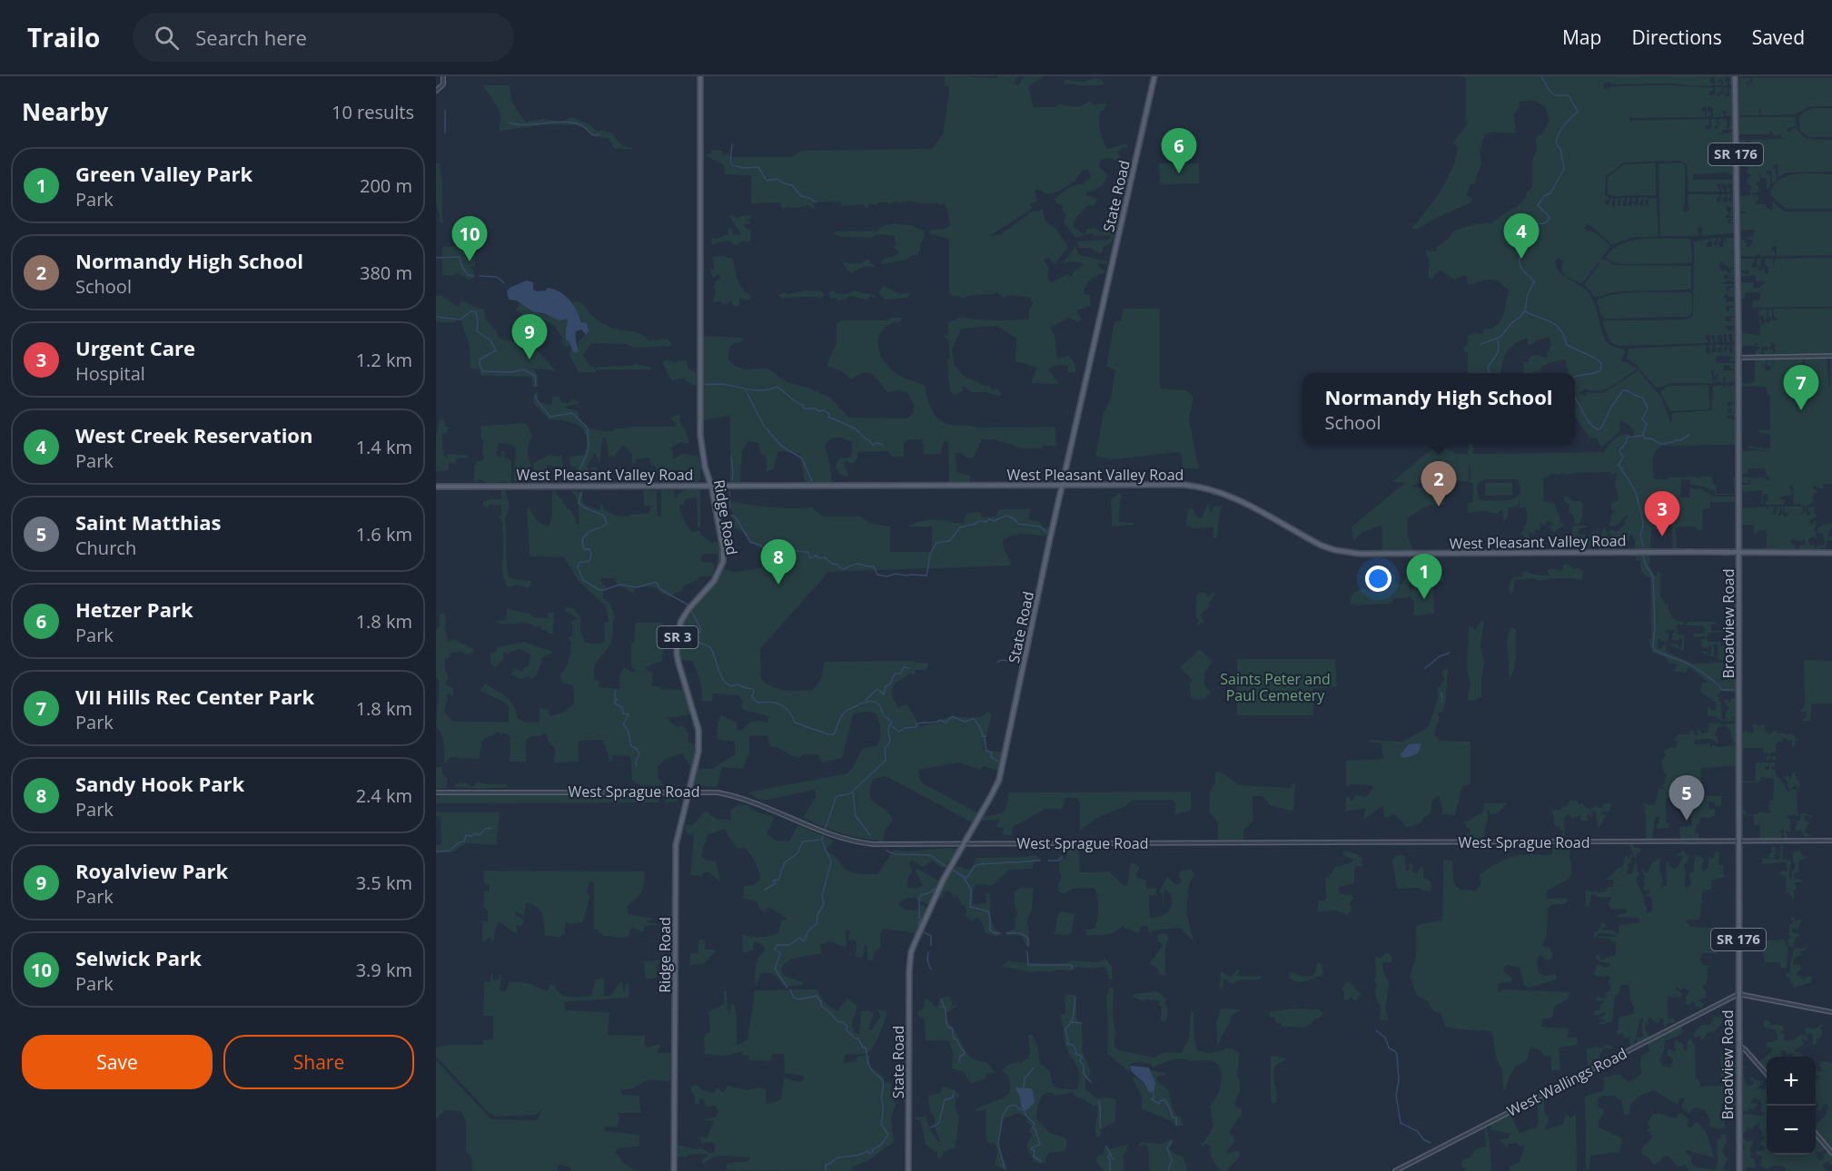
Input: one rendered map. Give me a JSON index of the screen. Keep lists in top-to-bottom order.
{
  "streets": {
    "main road": [
      "SR 176",
      "State Road",
      "West Pleasant Valley Road",
      "Ridge Road",
      "Broadview Road",
      "SR 3"
    ],
    "street": ["West Sprague Road", "West Wallings Road"]
  },
  "crossings": [
    ["State Road", "West Pleasant Valley Road"],
    ["State Road", "West Sprague Road"],
    ["West Pleasant Valley Road", "Ridge Road"],
    ["West Pleasant Valley Road", "Broadview Road"],
    ["Ridge Road", "West Sprague Road"],
    ["Broadview Road", "West Sprague Road"],
    ["Broadview Road", "West Wallings Road"]
  ],
  "parks": ["Saints Peter and Paul Cemetery"],
  "page": {
    "header": "Trailo",
    "search": "Search here",
    "nav": ["Map", "Directions", "Saved"],
    "heading": ["Nearby", "10 results"],
    "pins": [
      "6",
      "4",
      "10",
      "9",
      "7",
      "2",
      "3",
      "8",
      "1",
      "5"
    ],
    "list": [
      {
        "mark": "1",
        "name": "Green Valley Park",
        "note": "Park",
        "value": "200 m"
      },
      {
        "mark": "2",
        "name": "Normandy High School",
        "note": "School",
        "value": "380 m"
      },
      {
        "mark": "3",
        "name": "Urgent Care",
        "note": "Hospital",
        "value": "1.2 km"
      },
      {
        "mark": "4",
        "name": "West Creek Reservation",
        "note": "Park",
        "value": "1.4 km"
      },
      {
        "mark": "5",
        "name": "Saint Matthias",
        "note": "Church",
        "value": "1.6 km"
      },
      {
        "mark": "6",
        "name": "Hetzer Park",
        "note": "Park",
        "value": "1.8 km"
      },
      {
        "mark": "7",
        "name": "VII Hills Rec Center Park",
        "note": "Park",
        "value": "1.8 km"
      },
      {
        "mark": "8",
        "name": "Sandy Hook Park",
        "note": "Park",
        "value": "2.4 km"
      },
      {
        "mark": "9",
        "name": "Royalview Park",
        "note": "Park",
        "value": "3.5 km"
      },
      {
        "mark": "10",
        "name": "Selwick Park",
        "note": "Park",
        "value": "3.9 km"
      }
    ],
    "popup": ["Normandy High School", "School"],
    "buttons": ["Save", "Share"],
    "map_buttons": ["+", "−"]
  }
}
